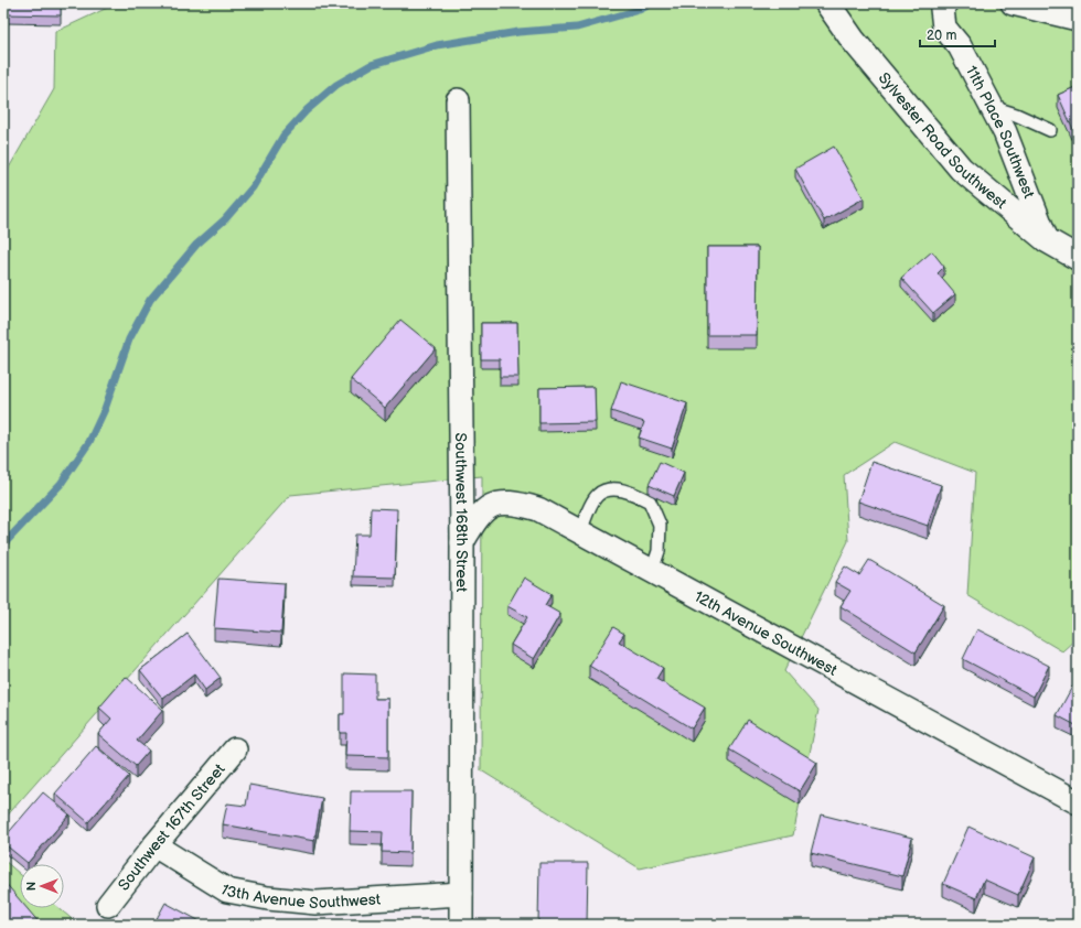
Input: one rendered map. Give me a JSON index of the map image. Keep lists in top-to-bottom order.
{
  "streets": {
    "street": [
      "11th Place Southwest",
      "Sylvester Road Southwest",
      "Southwest 168th Street",
      "12th Avenue Southwest",
      "Southwest 167th Street",
      "13th Avenue Southwest"
    ]
  },
  "crossings": [
    ["11th Place Southwest", "Sylvester Road Southwest"],
    ["Southwest 168th Street", "12th Avenue Southwest"],
    ["Southwest 168th Street", "13th Avenue Southwest"],
    ["Southwest 167th Street", "13th Avenue Southwest"]
  ],
  "scale_bar": "20 m",
  "north": "left"
}
